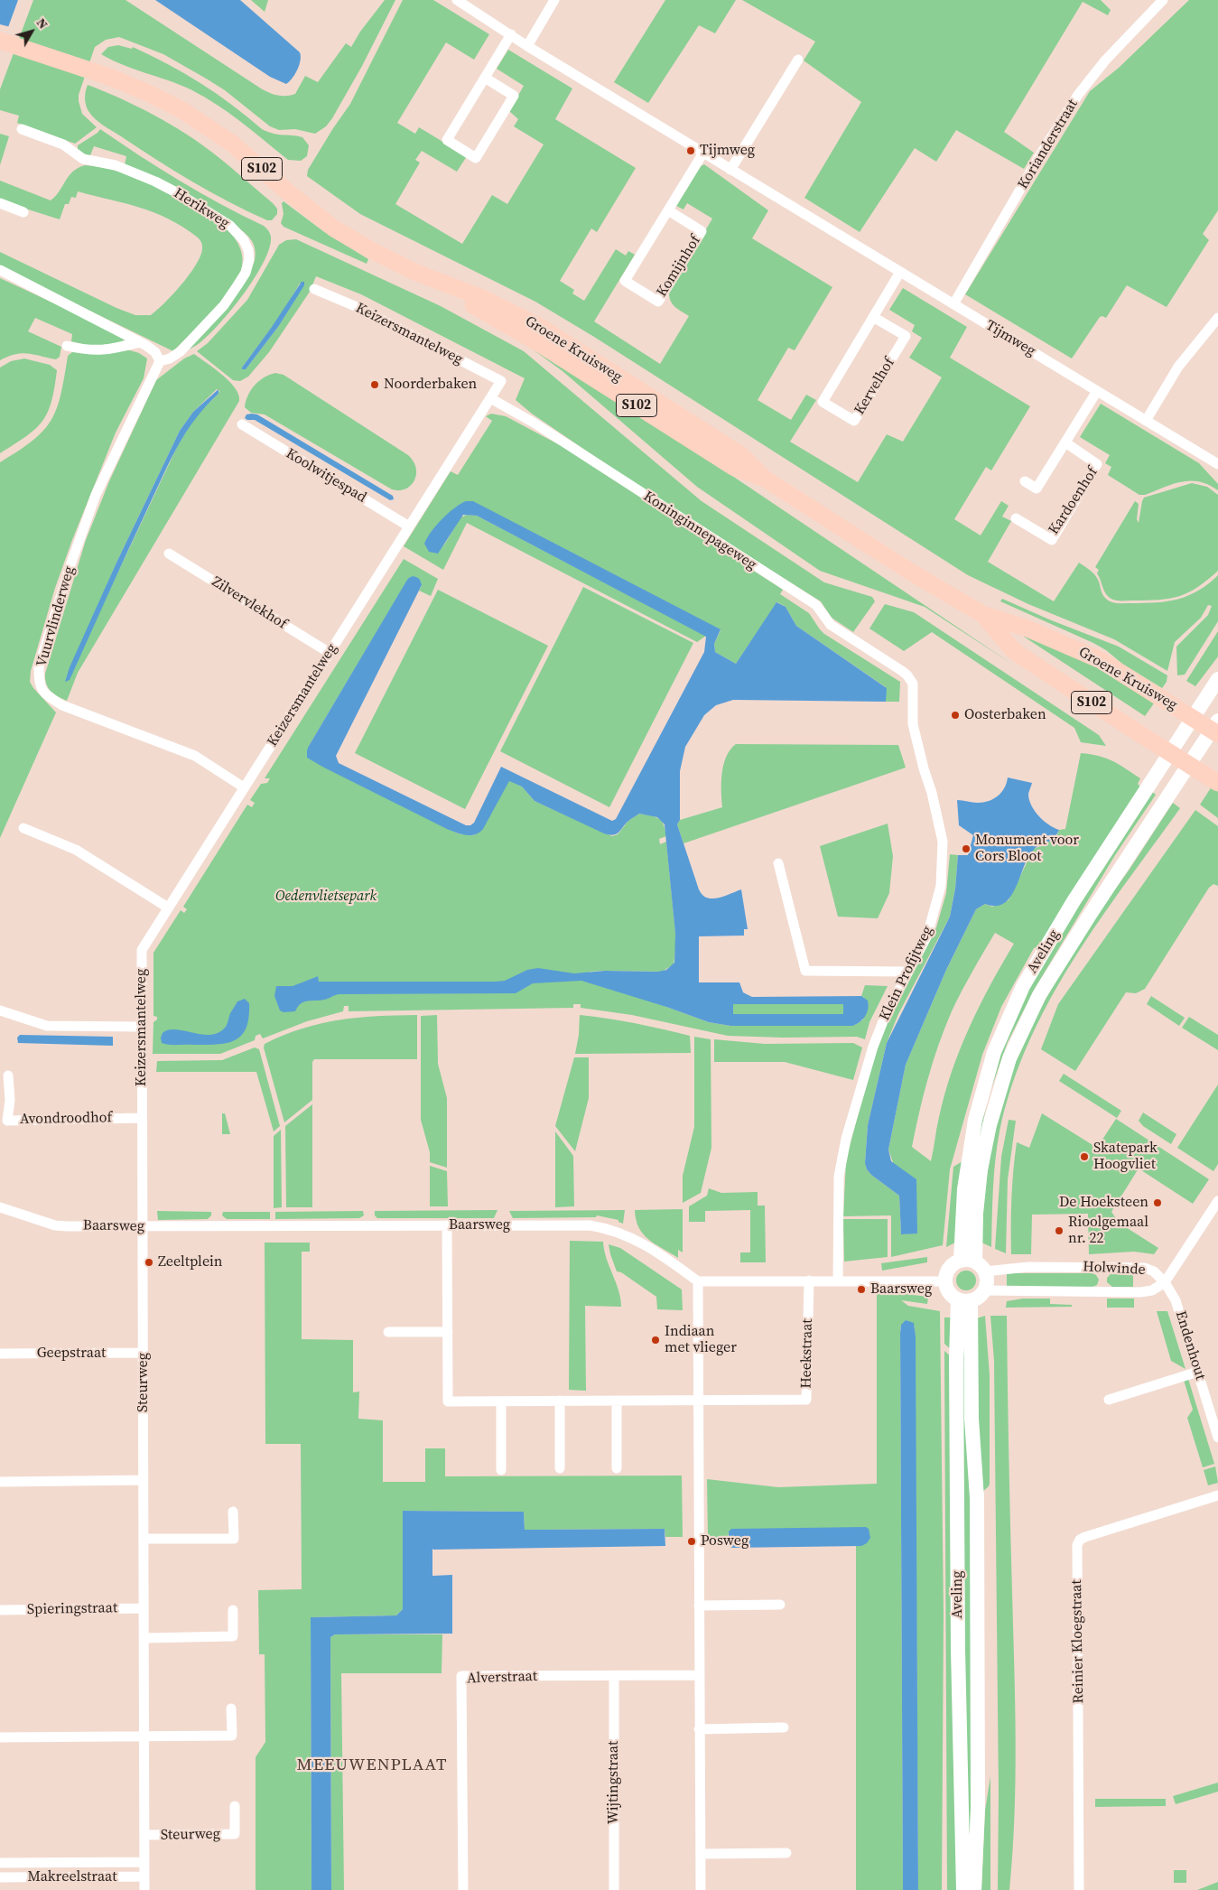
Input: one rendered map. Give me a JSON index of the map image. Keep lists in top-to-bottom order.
{
  "streets": {
    "main road": ["S102", "Groene Kruisweg", "Aveling"],
    "street": [
      "Korianderstraat",
      "Herikweg",
      "Komijnhof",
      "Keizersmantelweg",
      "Tijmweg",
      "Kervelhof",
      "Koolwitjespad",
      "Kardoenhof",
      "Koninginnepageweg",
      "Zilvervlekhof",
      "Vuurvlinderweg",
      "Klein Profijtweg",
      "Avondroodhof",
      "Baarsweg",
      "Holwinde",
      "Endenhout",
      "Geepstraat",
      "Heekstraat",
      "Steurweg",
      "Spieringstraat",
      "Reinier Kloegstraat",
      "Alverstraat",
      "Wijtingstraat",
      "Makreelstraat"
    ]
  },
  "crossings": [
    ["Korianderstraat", "Tijmweg"],
    ["Herikweg", "Vuurvlinderweg"],
    ["Komijnhof", "Tijmweg"],
    ["Keizersmantelweg", "Koolwitjespad"],
    ["Keizersmantelweg", "Koninginnepageweg"],
    ["Keizersmantelweg", "Zilvervlekhof"],
    ["Keizersmantelweg", "Vuurvlinderweg"],
    ["Keizersmantelweg", "Avondroodhof"],
    ["Keizersmantelweg", "Baarsweg"],
    ["Keizersmantelweg", "Steurweg"],
    ["Tijmweg", "Kervelhof"],
    ["Groene Kruisweg", "Aveling"],
    ["Koninginnepageweg", "Klein Profijtweg"],
    ["Aveling", "Holwinde"],
    ["Baarsweg", "Steurweg"],
    ["Holwinde", "Endenhout"],
    ["Geepstraat", "Steurweg"],
    ["Steurweg", "Spieringstraat"],
    ["Steurweg", "Makreelstraat"],
    ["Alverstraat", "Wijtingstraat"]
  ],
  "districts": ["MEEUWENPLAAT"],
  "parks": ["Oedenvlietsepark"],
  "places": [
    "Tijmweg",
    "Noorderbaken",
    "Oosterbaken",
    "Monument voor Cors Bloot",
    "Skatepark Hoogvliet",
    "De Hoeksteen",
    "Rioolgemaal nr. 22",
    "Zeeltplein",
    "Baarsweg",
    "Indiaan met vlieger",
    "Posweg"
  ],
  "north": "top right"
}
